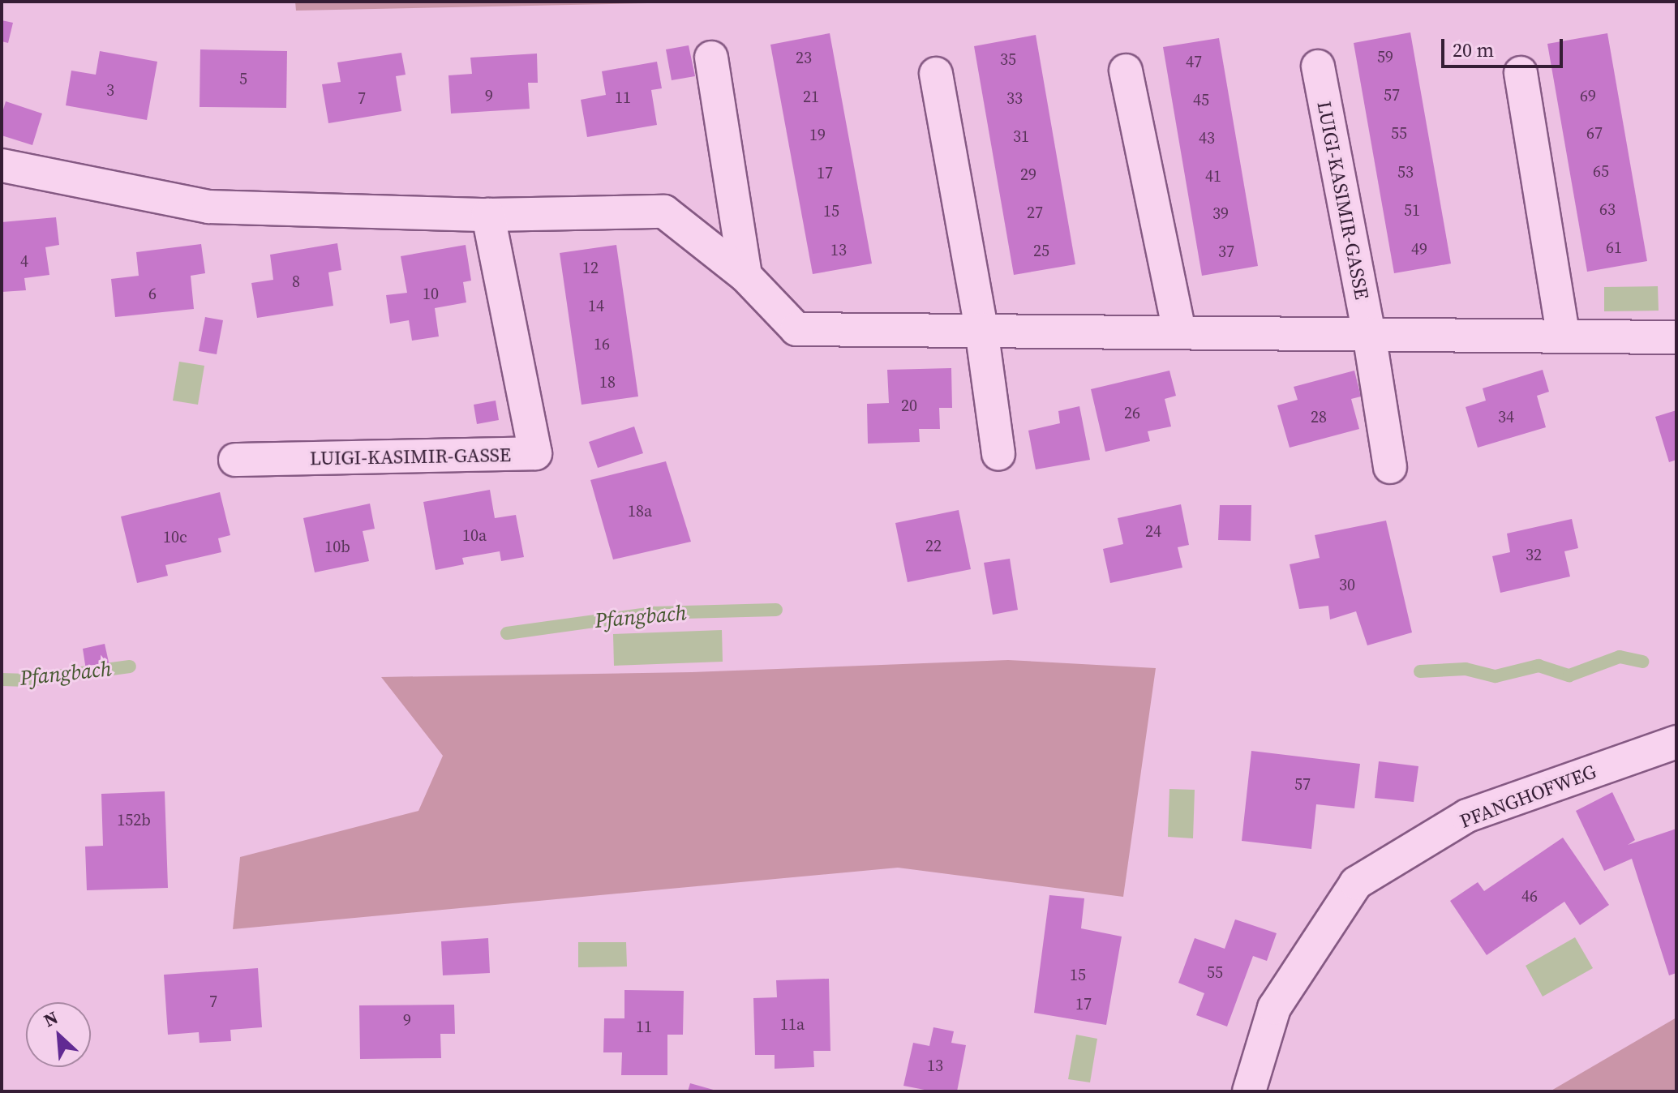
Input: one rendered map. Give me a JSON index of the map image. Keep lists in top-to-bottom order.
{
  "streets": {
    "street": ["LUIGI-KASIMIR-GASSE", "PFANGHOFWEG"]
  },
  "water": ["Pfangbach"],
  "house_numbers": [
    "59",
    "23",
    "35",
    "47",
    "5",
    "3",
    "57",
    "9",
    "69",
    "21",
    "11",
    "7",
    "33",
    "45",
    "55",
    "67",
    "19",
    "31",
    "43",
    "65",
    "53",
    "17",
    "29",
    "41",
    "63",
    "51",
    "15",
    "27",
    "39",
    "61",
    "49",
    "13",
    "25",
    "37",
    "4",
    "12",
    "8",
    "6",
    "10",
    "14",
    "16",
    "18",
    "20",
    "26",
    "28",
    "34",
    "18a",
    "24",
    "10a",
    "10c",
    "22",
    "10b",
    "32",
    "30",
    "57",
    "152b",
    "46",
    "55",
    "15",
    "7",
    "17",
    "9",
    "11a",
    "11",
    "13"
  ],
  "scale_bar": "20 m",
  "north": "top left"
}
